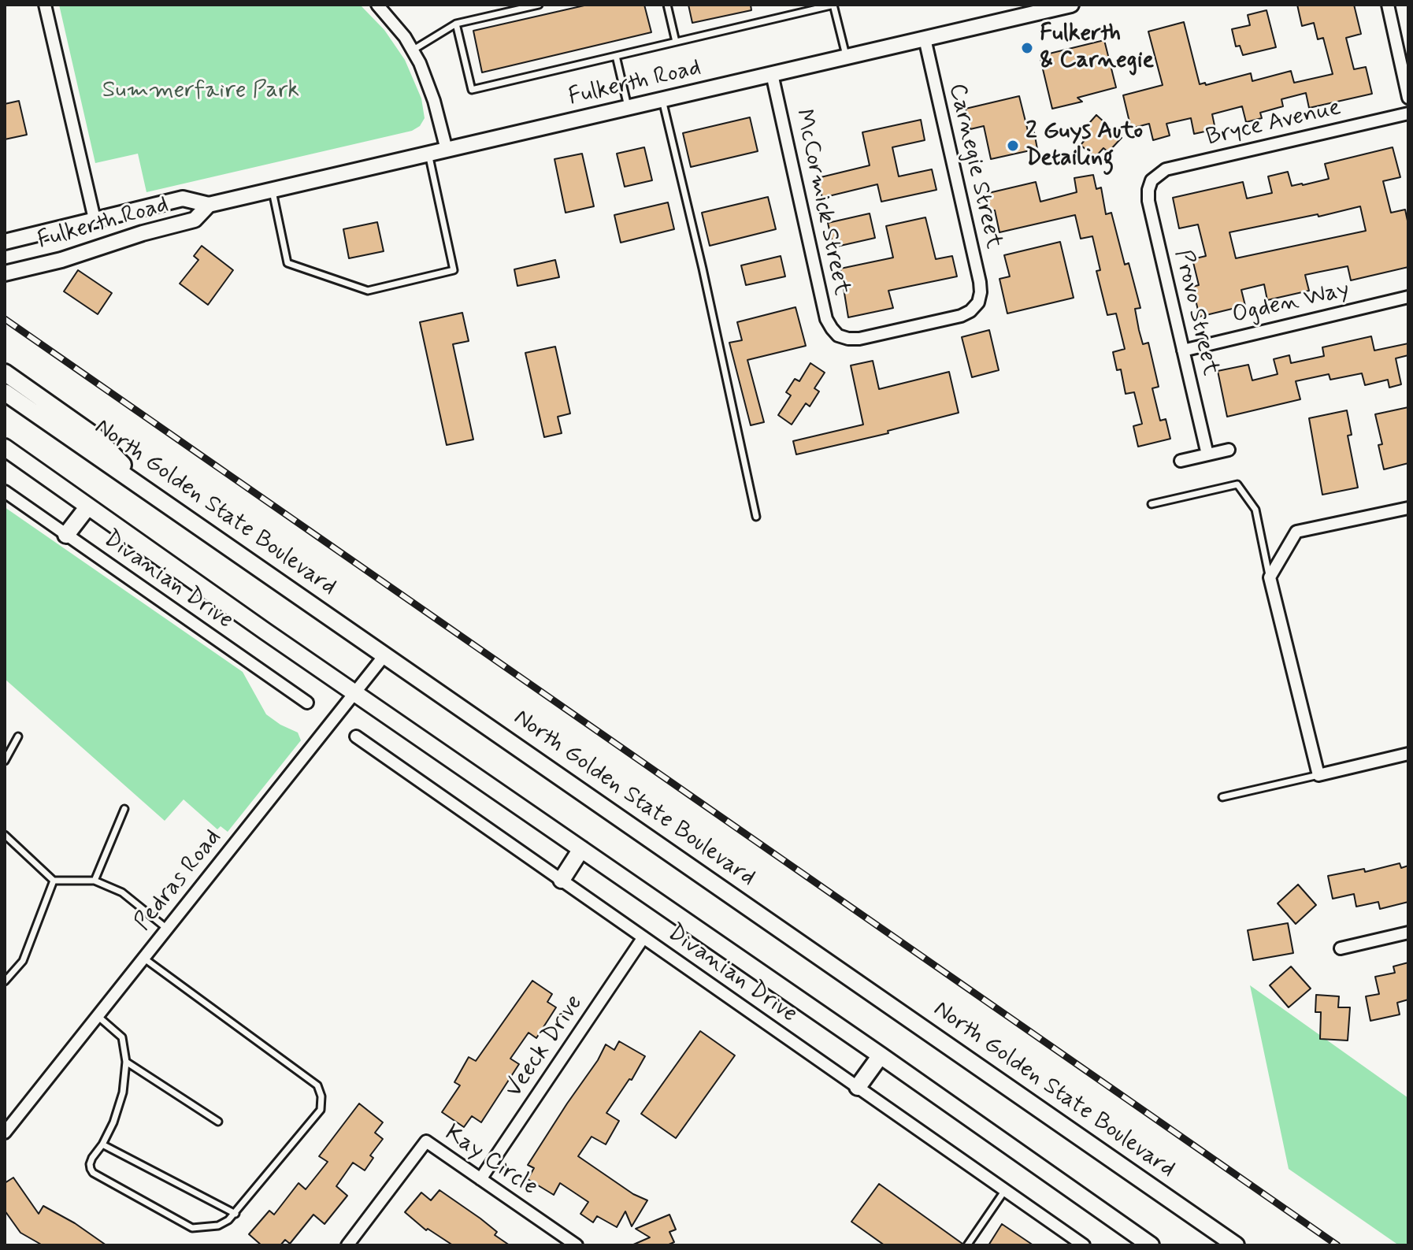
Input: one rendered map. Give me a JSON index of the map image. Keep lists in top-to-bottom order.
{
  "streets": {
    "main road": ["North Golden State Boulevard"],
    "street": [
      "Fulkerth Road",
      "Bryce Avenue",
      "Carnegie Street",
      "McCormick Street",
      "Ogden Way",
      "Provo Street",
      "Divanian Drive",
      "Pedras Road",
      "Veeck Drive",
      "Kay Circle"
    ]
  },
  "crossings": [
    ["Fulkerth Road", "Carnegie Street"],
    ["Fulkerth Road", "McCormick Street"],
    ["Bryce Avenue", "Provo Street"],
    ["Carnegie Street", "McCormick Street"],
    ["Ogden Way", "Provo Street"],
    ["North Golden State Boulevard", "Pedras Road"],
    ["Divanian Drive", "Veeck Drive"],
    ["Veeck Drive", "Kay Circle"]
  ],
  "parks": ["Summerfaire Park"],
  "places": ["Fulkerth & Carnegie", "2 Guys Auto Detailing"]
}
